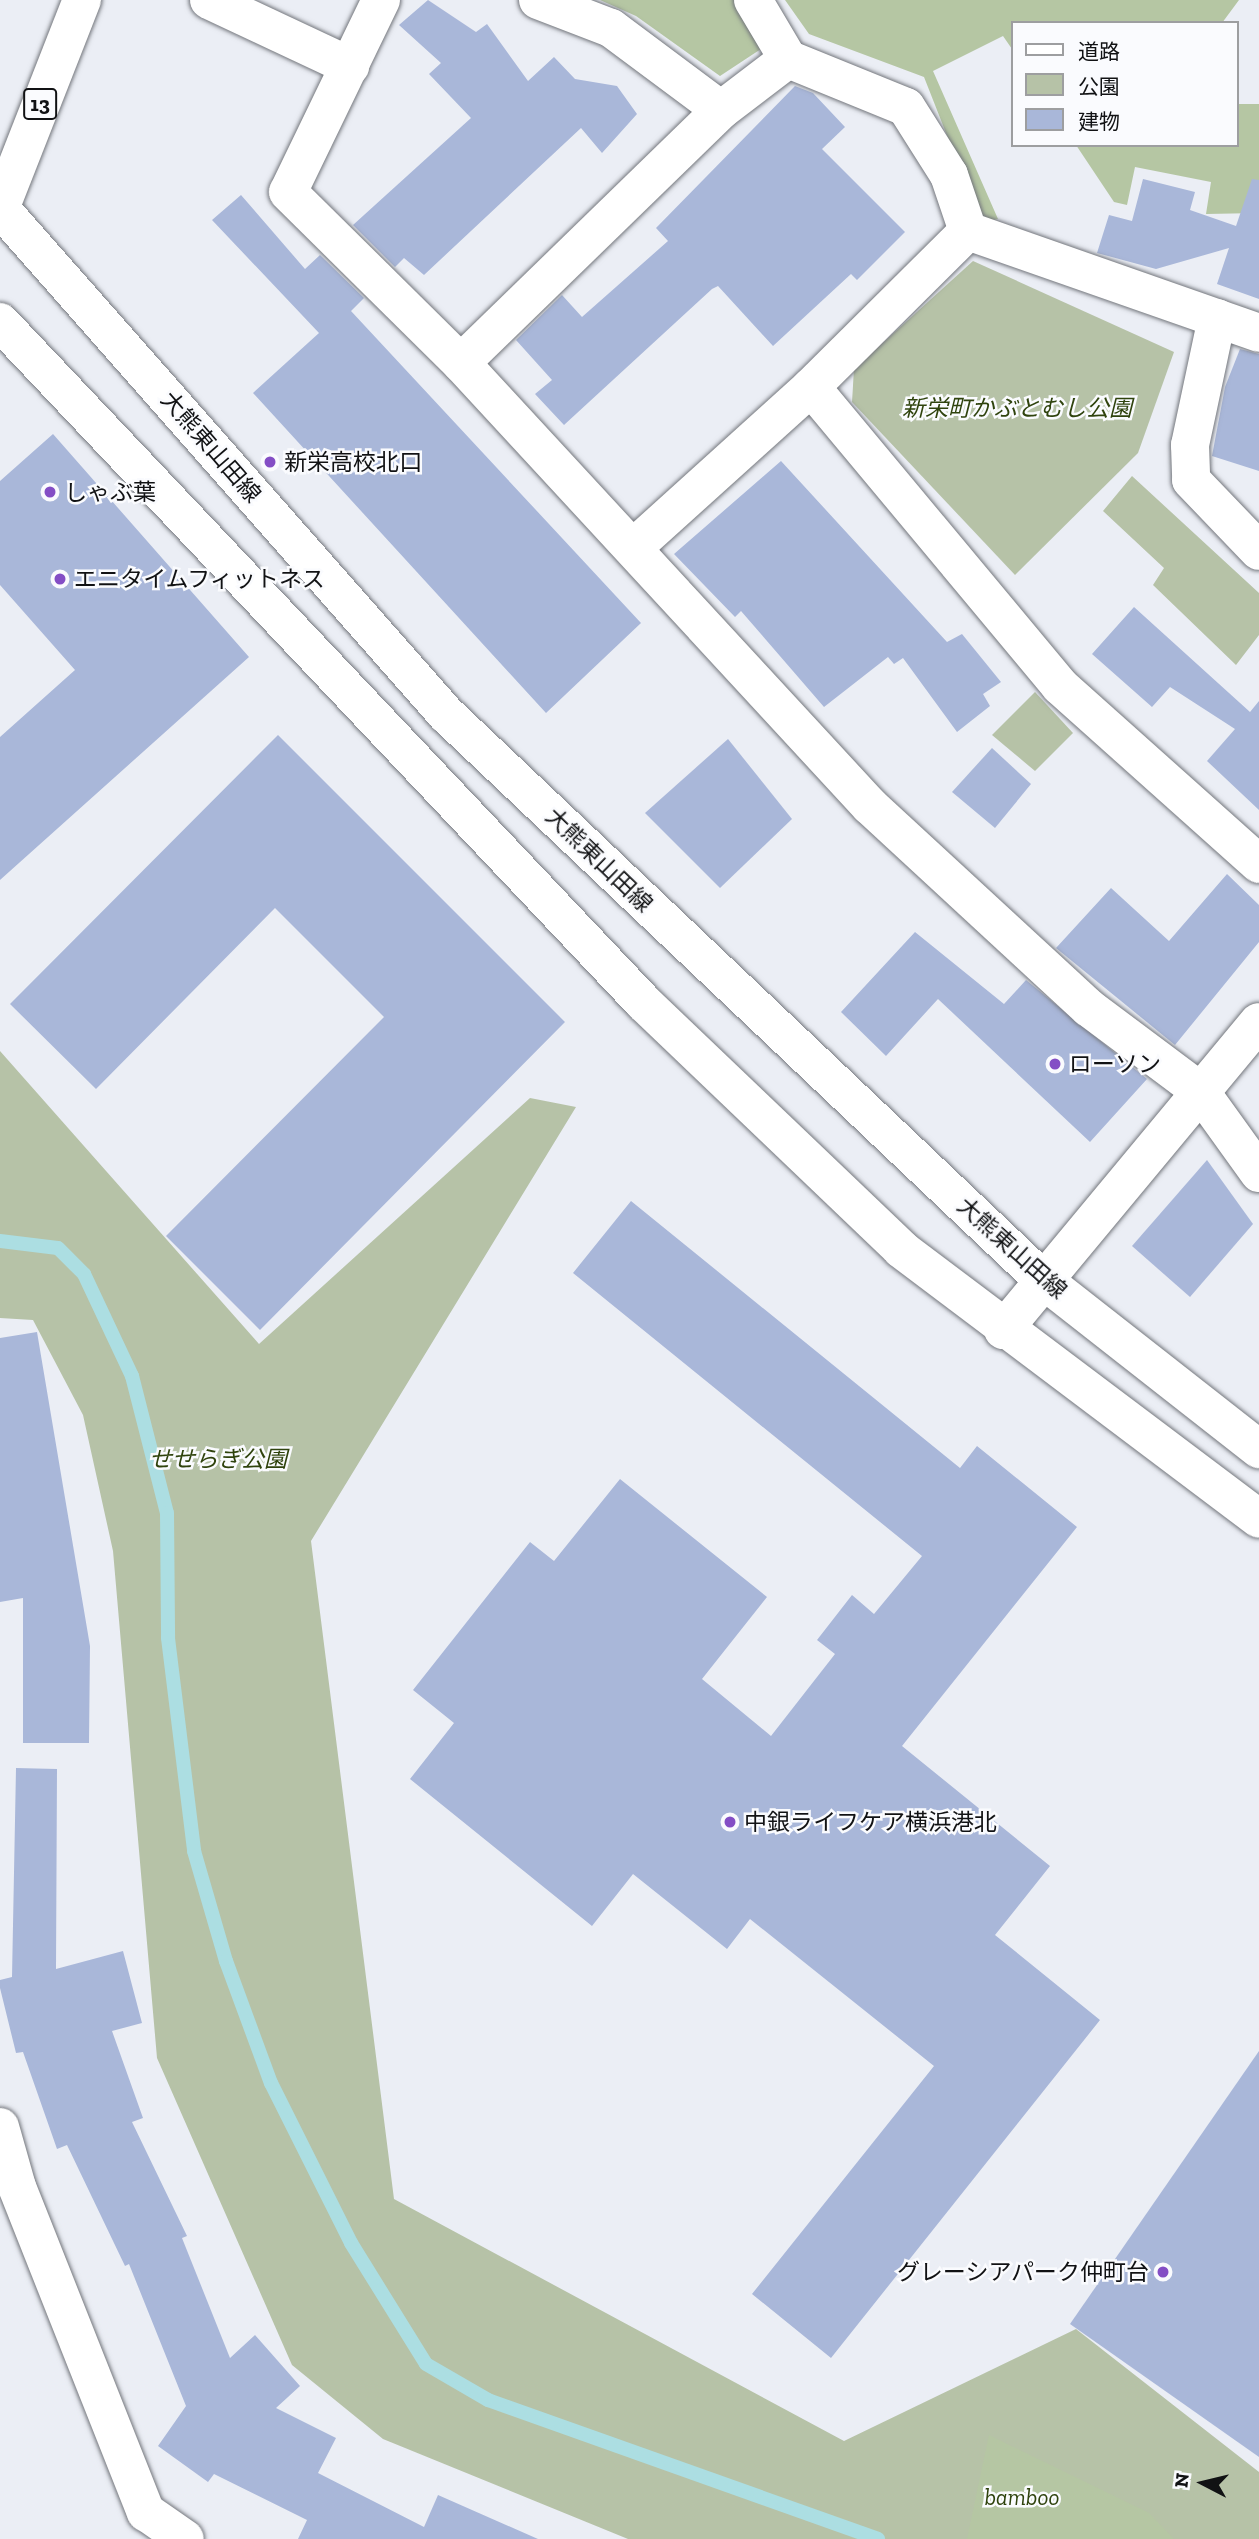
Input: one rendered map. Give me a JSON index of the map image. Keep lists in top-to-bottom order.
{
  "streets": {
    "street": ["13", "大熊東山田線"]
  },
  "crossings": [
    ["13", "大熊東山田線"]
  ],
  "parks": ["新栄町かぶとむし公園", "せせらぎ公園", "bamboo"],
  "places": [
    "新栄高校北口",
    "しゃぶ葉",
    "エニタイムフィットネス",
    "ローソン",
    "中銀ライフケア横浜港北",
    "グレーシアパーク仲町台"
  ],
  "legend": ["道路", "公園", "建物"],
  "north": "left"
}
